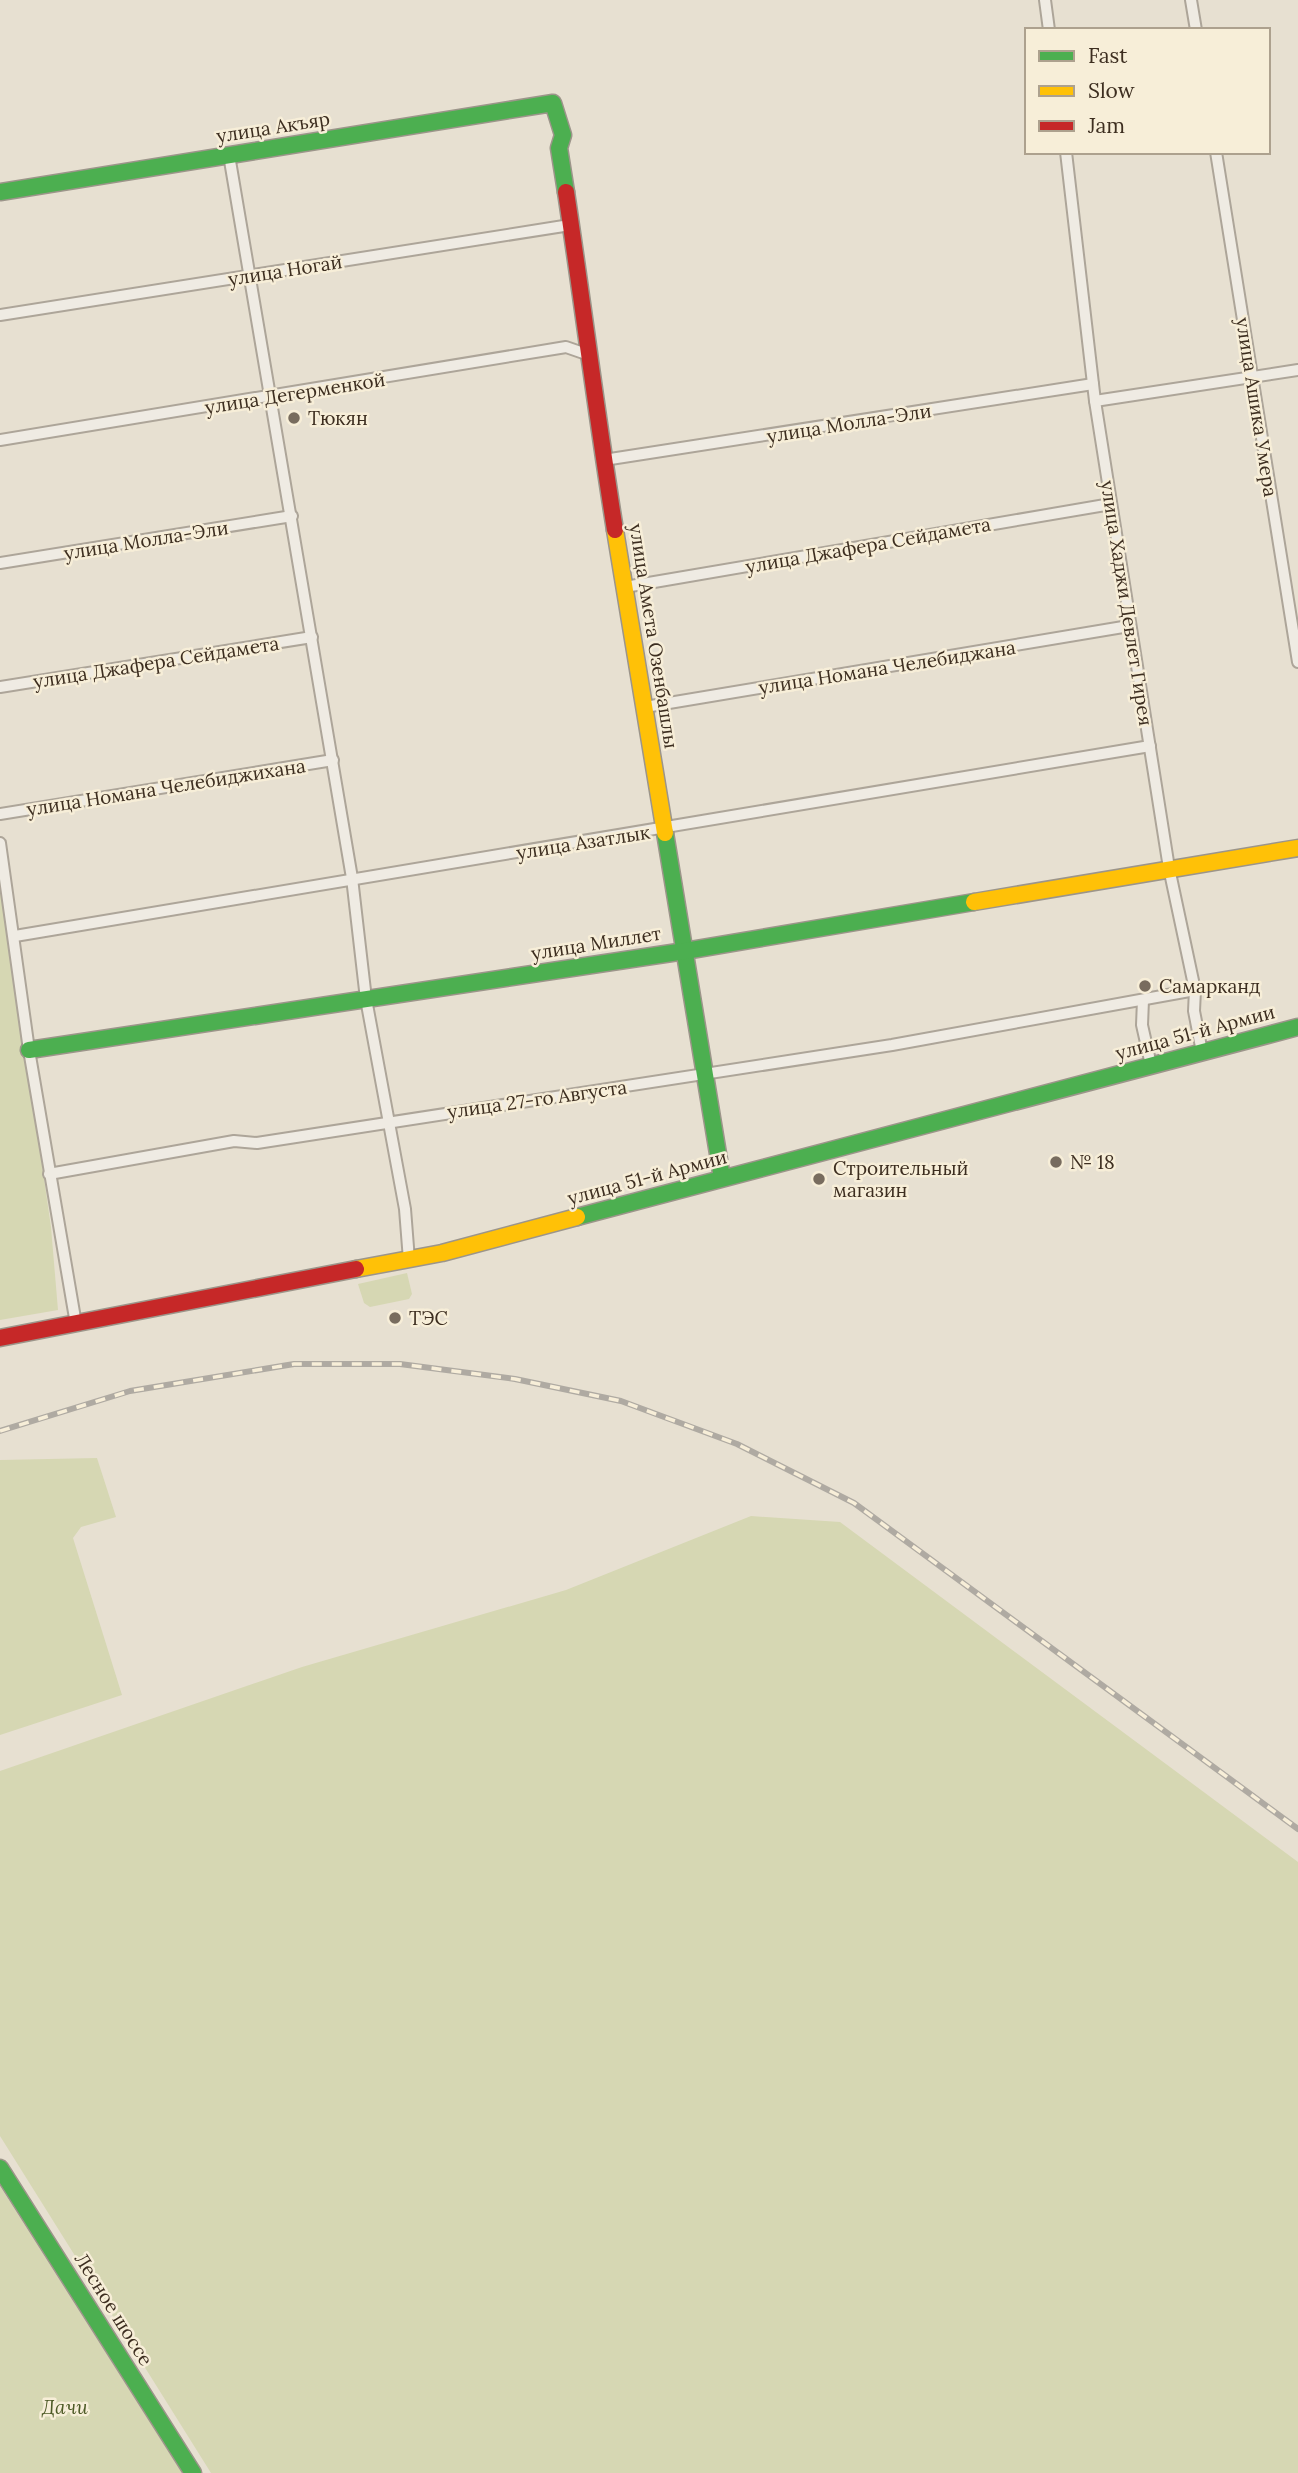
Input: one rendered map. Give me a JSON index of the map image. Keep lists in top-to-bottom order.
{
  "streets": {
    "street": [
      "улица Акъяр",
      "улица Ногай",
      "улица Дегерменкой",
      "улица Ашика Умера",
      "улица Молла-Эли",
      "улица Джафера Сейдамета",
      "улица Хаджи Девлет Гирея",
      "улица Амета Озенбашлы",
      "улица Номана Челебиджана",
      "улица Номана Челебиджихана",
      "улица Азатлык",
      "улица Миллет",
      "улица 51-й Армии",
      "улица 27-го Августа",
      "Лесное шоссе"
    ]
  },
  "crossings": [
    ["улица Акъяр", "улица Амета Озенбашлы"],
    ["улица Ногай", "улица Амета Озенбашлы"],
    ["улица Дегерменкой", "улица Амета Озенбашлы"],
    ["улица Молла-Эли", "улица Хаджи Девлет Гирея"],
    ["улица Молла-Эли", "улица Амета Озенбашлы"],
    ["улица Джафера Сейдамета", "улица Хаджи Девлет Гирея"],
    ["улица Джафера Сейдамета", "улица Амета Озенбашлы"],
    ["улица Хаджи Девлет Гирея", "улица Номана Челебиджана"],
    ["улица Хаджи Девлет Гирея", "улица Азатлык"],
    ["улица Хаджи Девлет Гирея", "улица Миллет"],
    ["улица Хаджи Девлет Гирея", "улица 51-й Армии"],
    ["улица Хаджи Девлет Гирея", "улица 27-го Августа"],
    ["улица Амета Озенбашлы", "улица Номана Челебиджана"],
    ["улица Амета Озенбашлы", "улица Азатлык"],
    ["улица Амета Озенбашлы", "улица Миллет"],
    ["улица Амета Озенбашлы", "улица 51-й Армии"],
    ["улица Амета Озенбашлы", "улица 27-го Августа"]
  ],
  "parks": ["Дачи"],
  "places": [
    "Тюкян",
    "Самарканд",
    "№ 18",
    "Строительный магазин",
    "ТЭС"
  ],
  "legend": ["Fast", "Slow", "Jam"]
}
